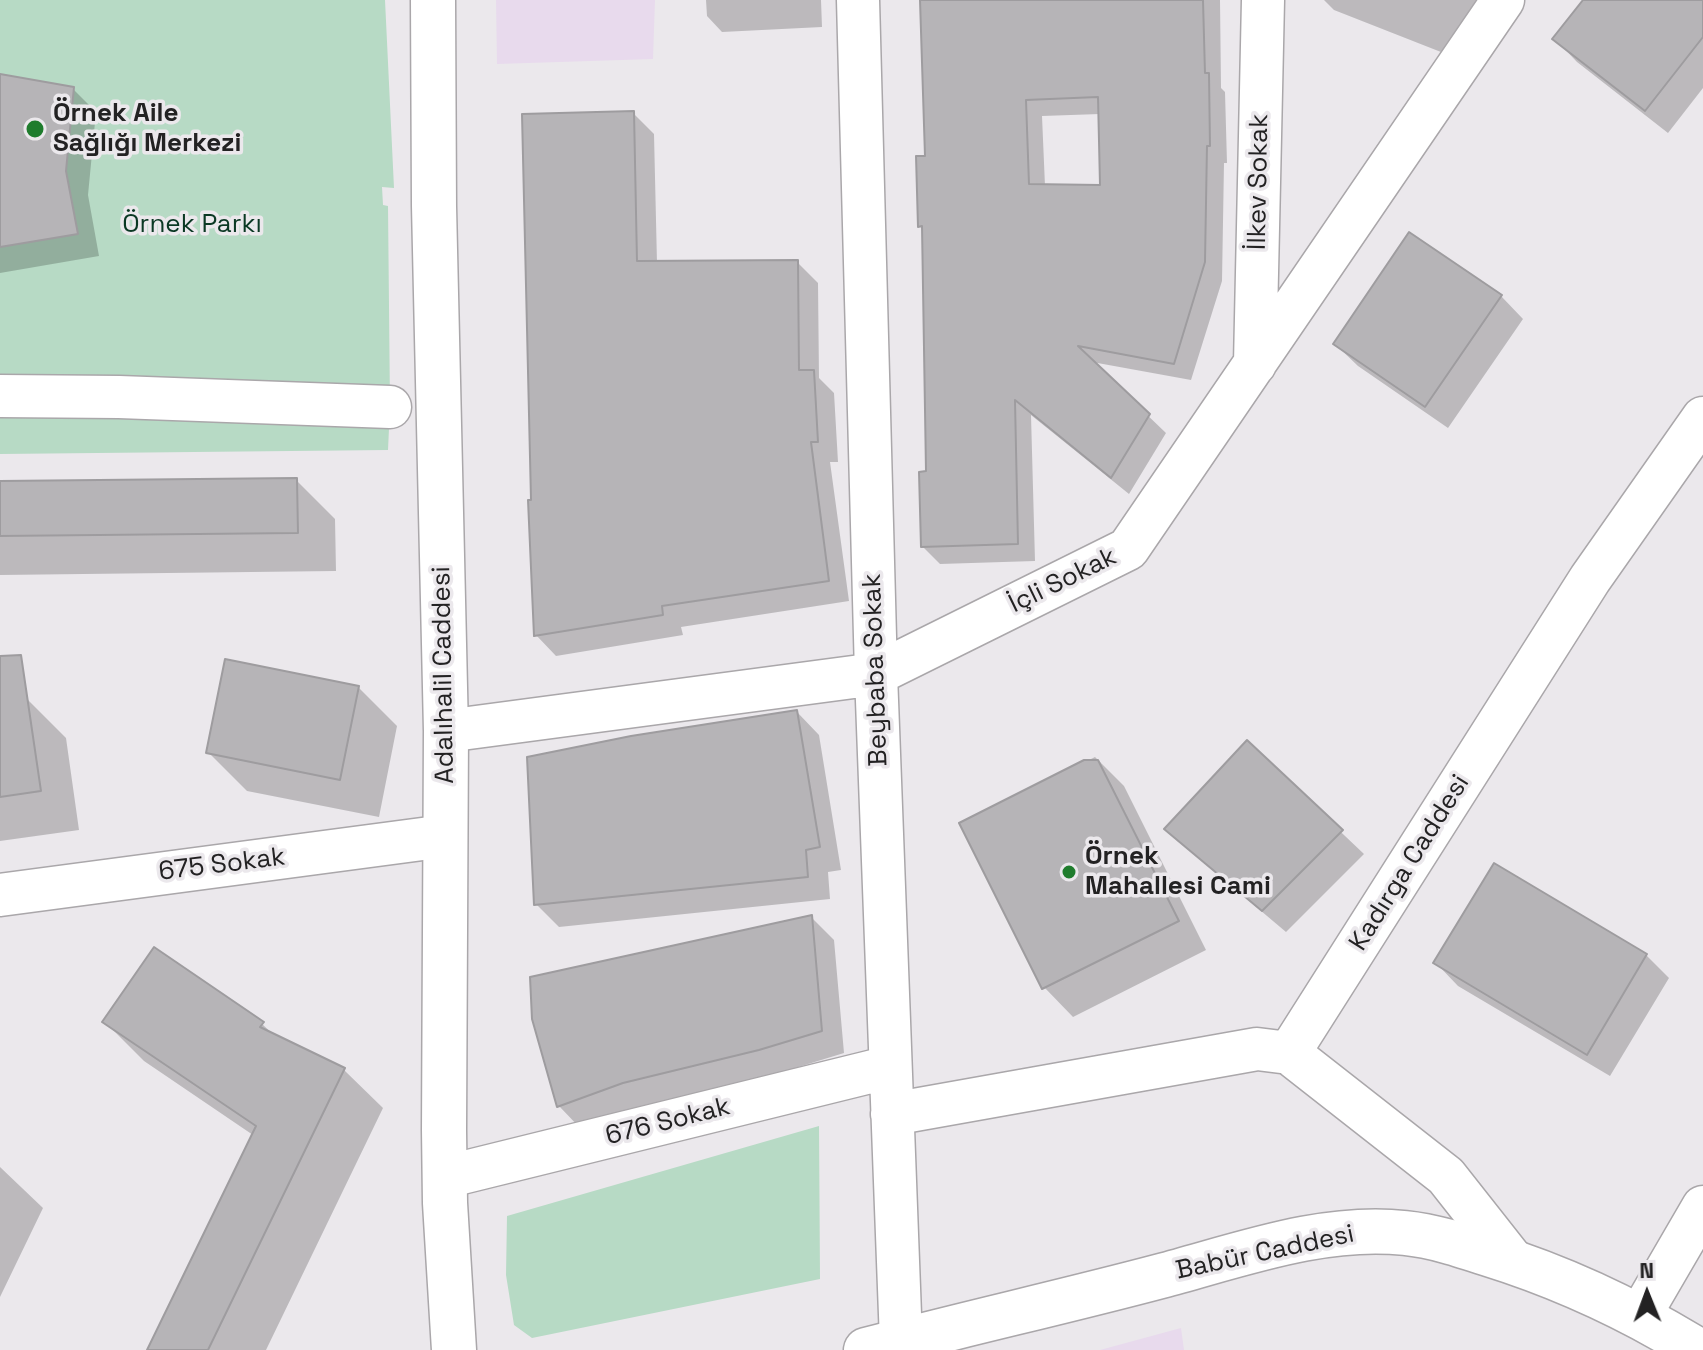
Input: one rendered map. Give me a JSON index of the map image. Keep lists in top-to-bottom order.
{
  "streets": {
    "street": [
      "İlkev Sokak",
      "İçli Sokak",
      "Beybaba Sokak",
      "Adalıhalil Caddesi",
      "Kadırga Caddesi",
      "675 Sokak",
      "676 Sokak",
      "Babür Caddesi"
    ]
  },
  "crossings": [
    ["İlkev Sokak", "İçli Sokak"],
    ["İçli Sokak", "Beybaba Sokak"],
    ["İçli Sokak", "Adalıhalil Caddesi"],
    ["Beybaba Sokak", "676 Sokak"],
    ["Beybaba Sokak", "Babür Caddesi"],
    ["Adalıhalil Caddesi", "675 Sokak"],
    ["Adalıhalil Caddesi", "676 Sokak"]
  ],
  "parks": ["Örnek Parkı"],
  "places": ["Örnek Aile Sağlığı Merkezi", "Örnek Mahallesi Cami"],
  "north": "top"
}
